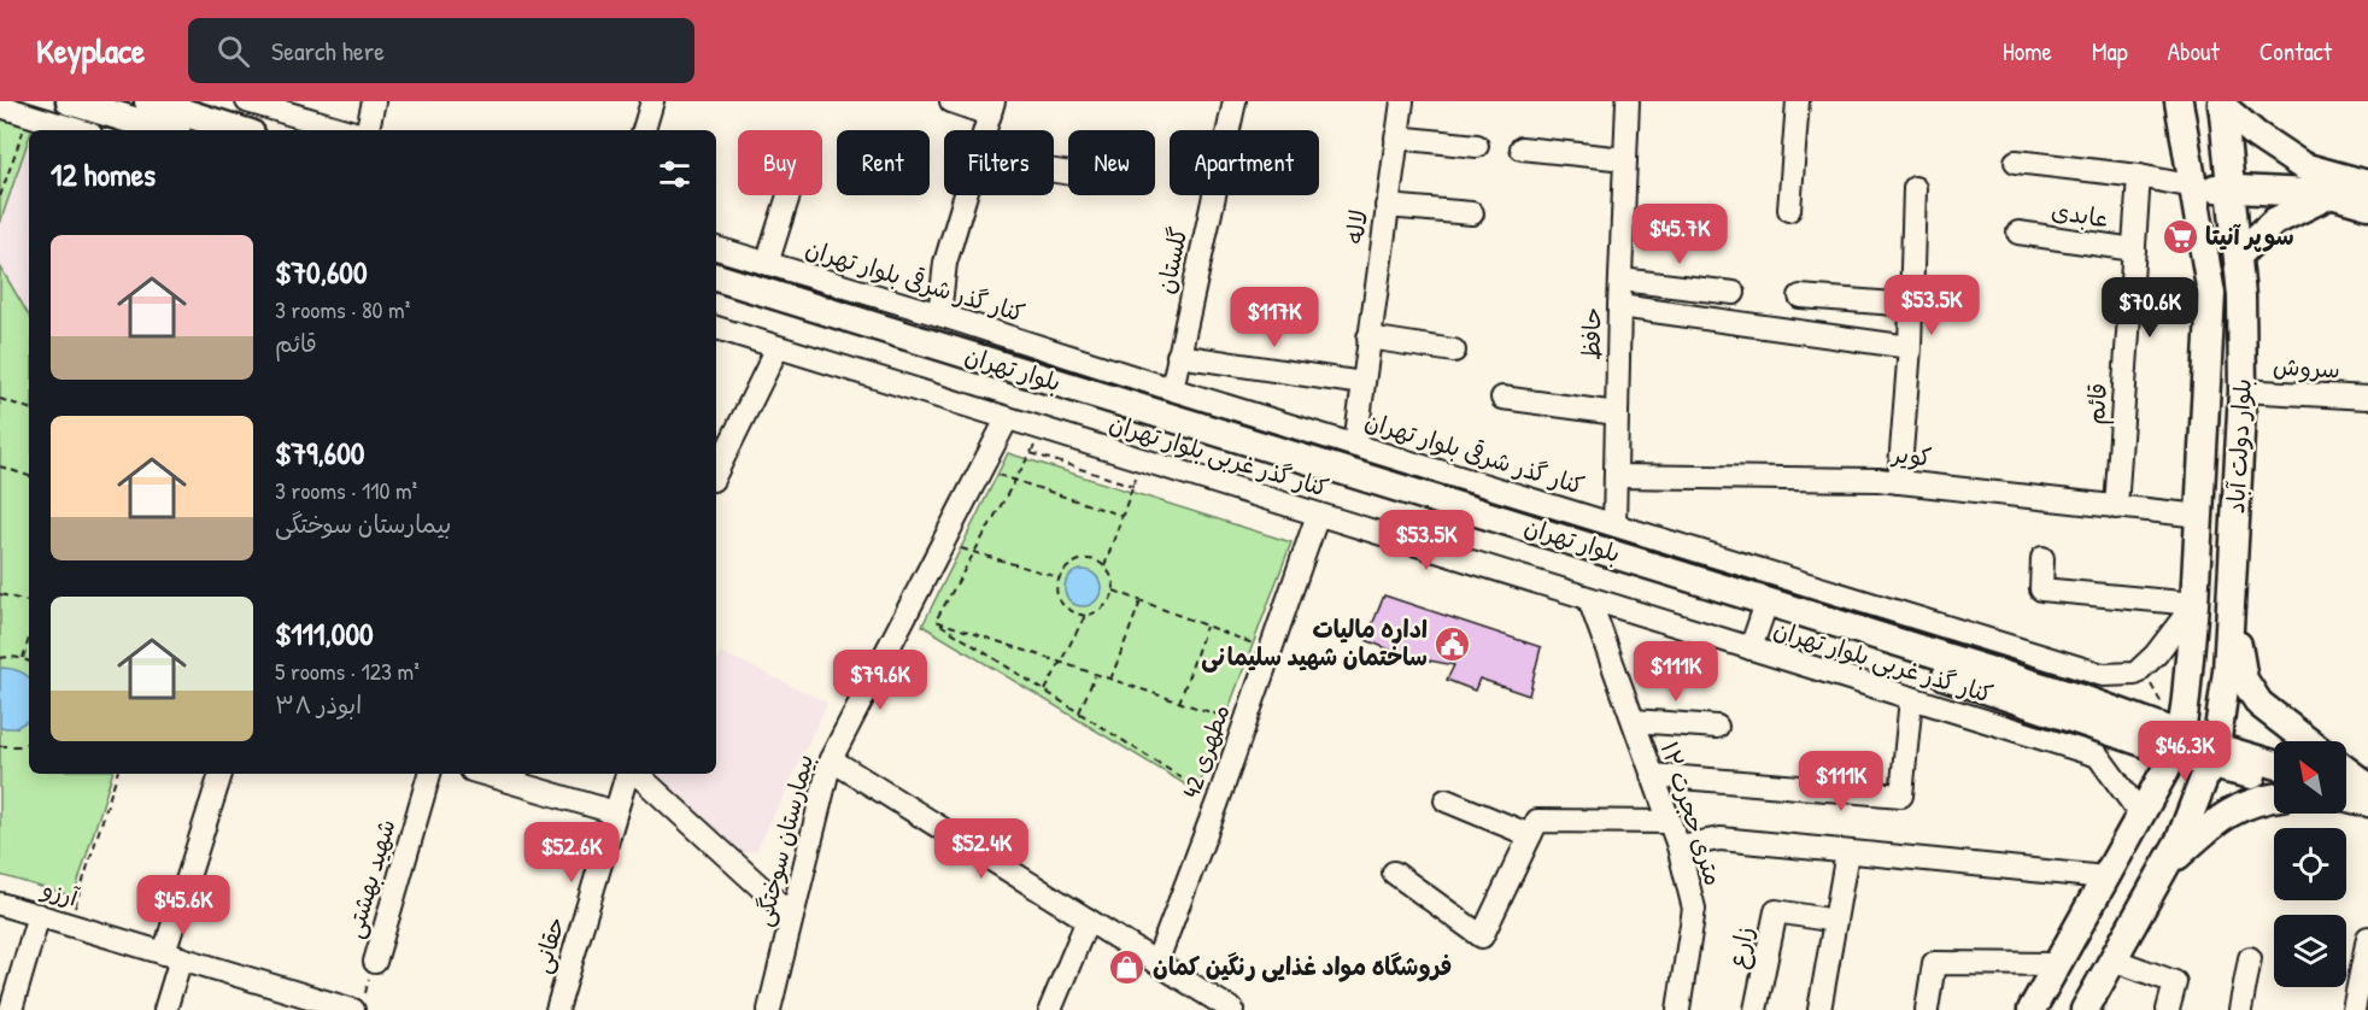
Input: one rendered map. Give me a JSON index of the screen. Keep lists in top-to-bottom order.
{
  "streets": {
    "main road": ["بلوار تهران", "بلوار دولت آباد"],
    "street": [
      "عابدی",
      "لاله",
      "گلستان",
      "کنار گذر شرقی بلوار تهران",
      "حافظ",
      "سروش",
      "قائم",
      "کنار گذر غربی بلوار تهران",
      "کویر",
      "مطهری 42",
      "۱۲ متری حجرت",
      "بیمارستان سوختگی",
      "شهید بهشتی",
      "آرزو",
      "حقانی",
      "زارع"
    ]
  },
  "crossings": [
    ["عابدی", "قائم"],
    ["لاله", "کنار گذر شرقی بلوار تهران"],
    ["گلستان", "کنار گذر شرقی بلوار تهران"],
    ["کنار گذر شرقی بلوار تهران", "حافظ"],
    ["کنار گذر شرقی بلوار تهران", "بلوار دولت آباد"],
    ["حافظ", "کویر"],
    ["سروش", "بلوار دولت آباد"],
    ["بلوار تهران", "بلوار دولت آباد"],
    ["قائم", "کویر"],
    ["بلوار دولت آباد", "کویر"],
    ["کنار گذر غربی بلوار تهران", "مطهری 42"],
    ["کنار گذر غربی بلوار تهران", "۱۲ متری حجرت"],
    ["کنار گذر غربی بلوار تهران", "بیمارستان سوختگی"],
    ["بیمارستان سوختگی", "حقانی"]
  ],
  "places": {
    "supermarket": ["سوپر آنیتا"],
    "public building": ["اداره مالیات ساختمان شهید سلیمانی"],
    "shop": ["فروشگاه مواد غذایی رنگین کمان"]
  },
  "north": "top left",
  "page": {
    "header": "Keyplace",
    "search": "Search here",
    "nav": [
      "Home",
      "Map",
      "About",
      "Contact"
    ],
    "chip": [
      "Buy",
      "Rent",
      "Filters",
      "New",
      "Apartment"
    ],
    "heading": "12 homes",
    "price": [
      "$45.7K",
      "$53.5K",
      "$70.6K",
      "$117K",
      "$53.5K",
      "$111K",
      "$79.6K",
      "$46.3K",
      "$111K",
      "$52.4K",
      "$52.6K",
      "$45.6K"
    ],
    "list": [
      {
        "name": "$70,600",
        "note": "3 rooms · 80 m² · قائم"
      },
      {
        "name": "$79,600",
        "note": "3 rooms · 110 m² · بیمارستان سوختگی"
      },
      {
        "name": "$111,000",
        "note": "5 rooms · 123 m² · ۳۸ ابوذر"
      }
    ]
  }
}
